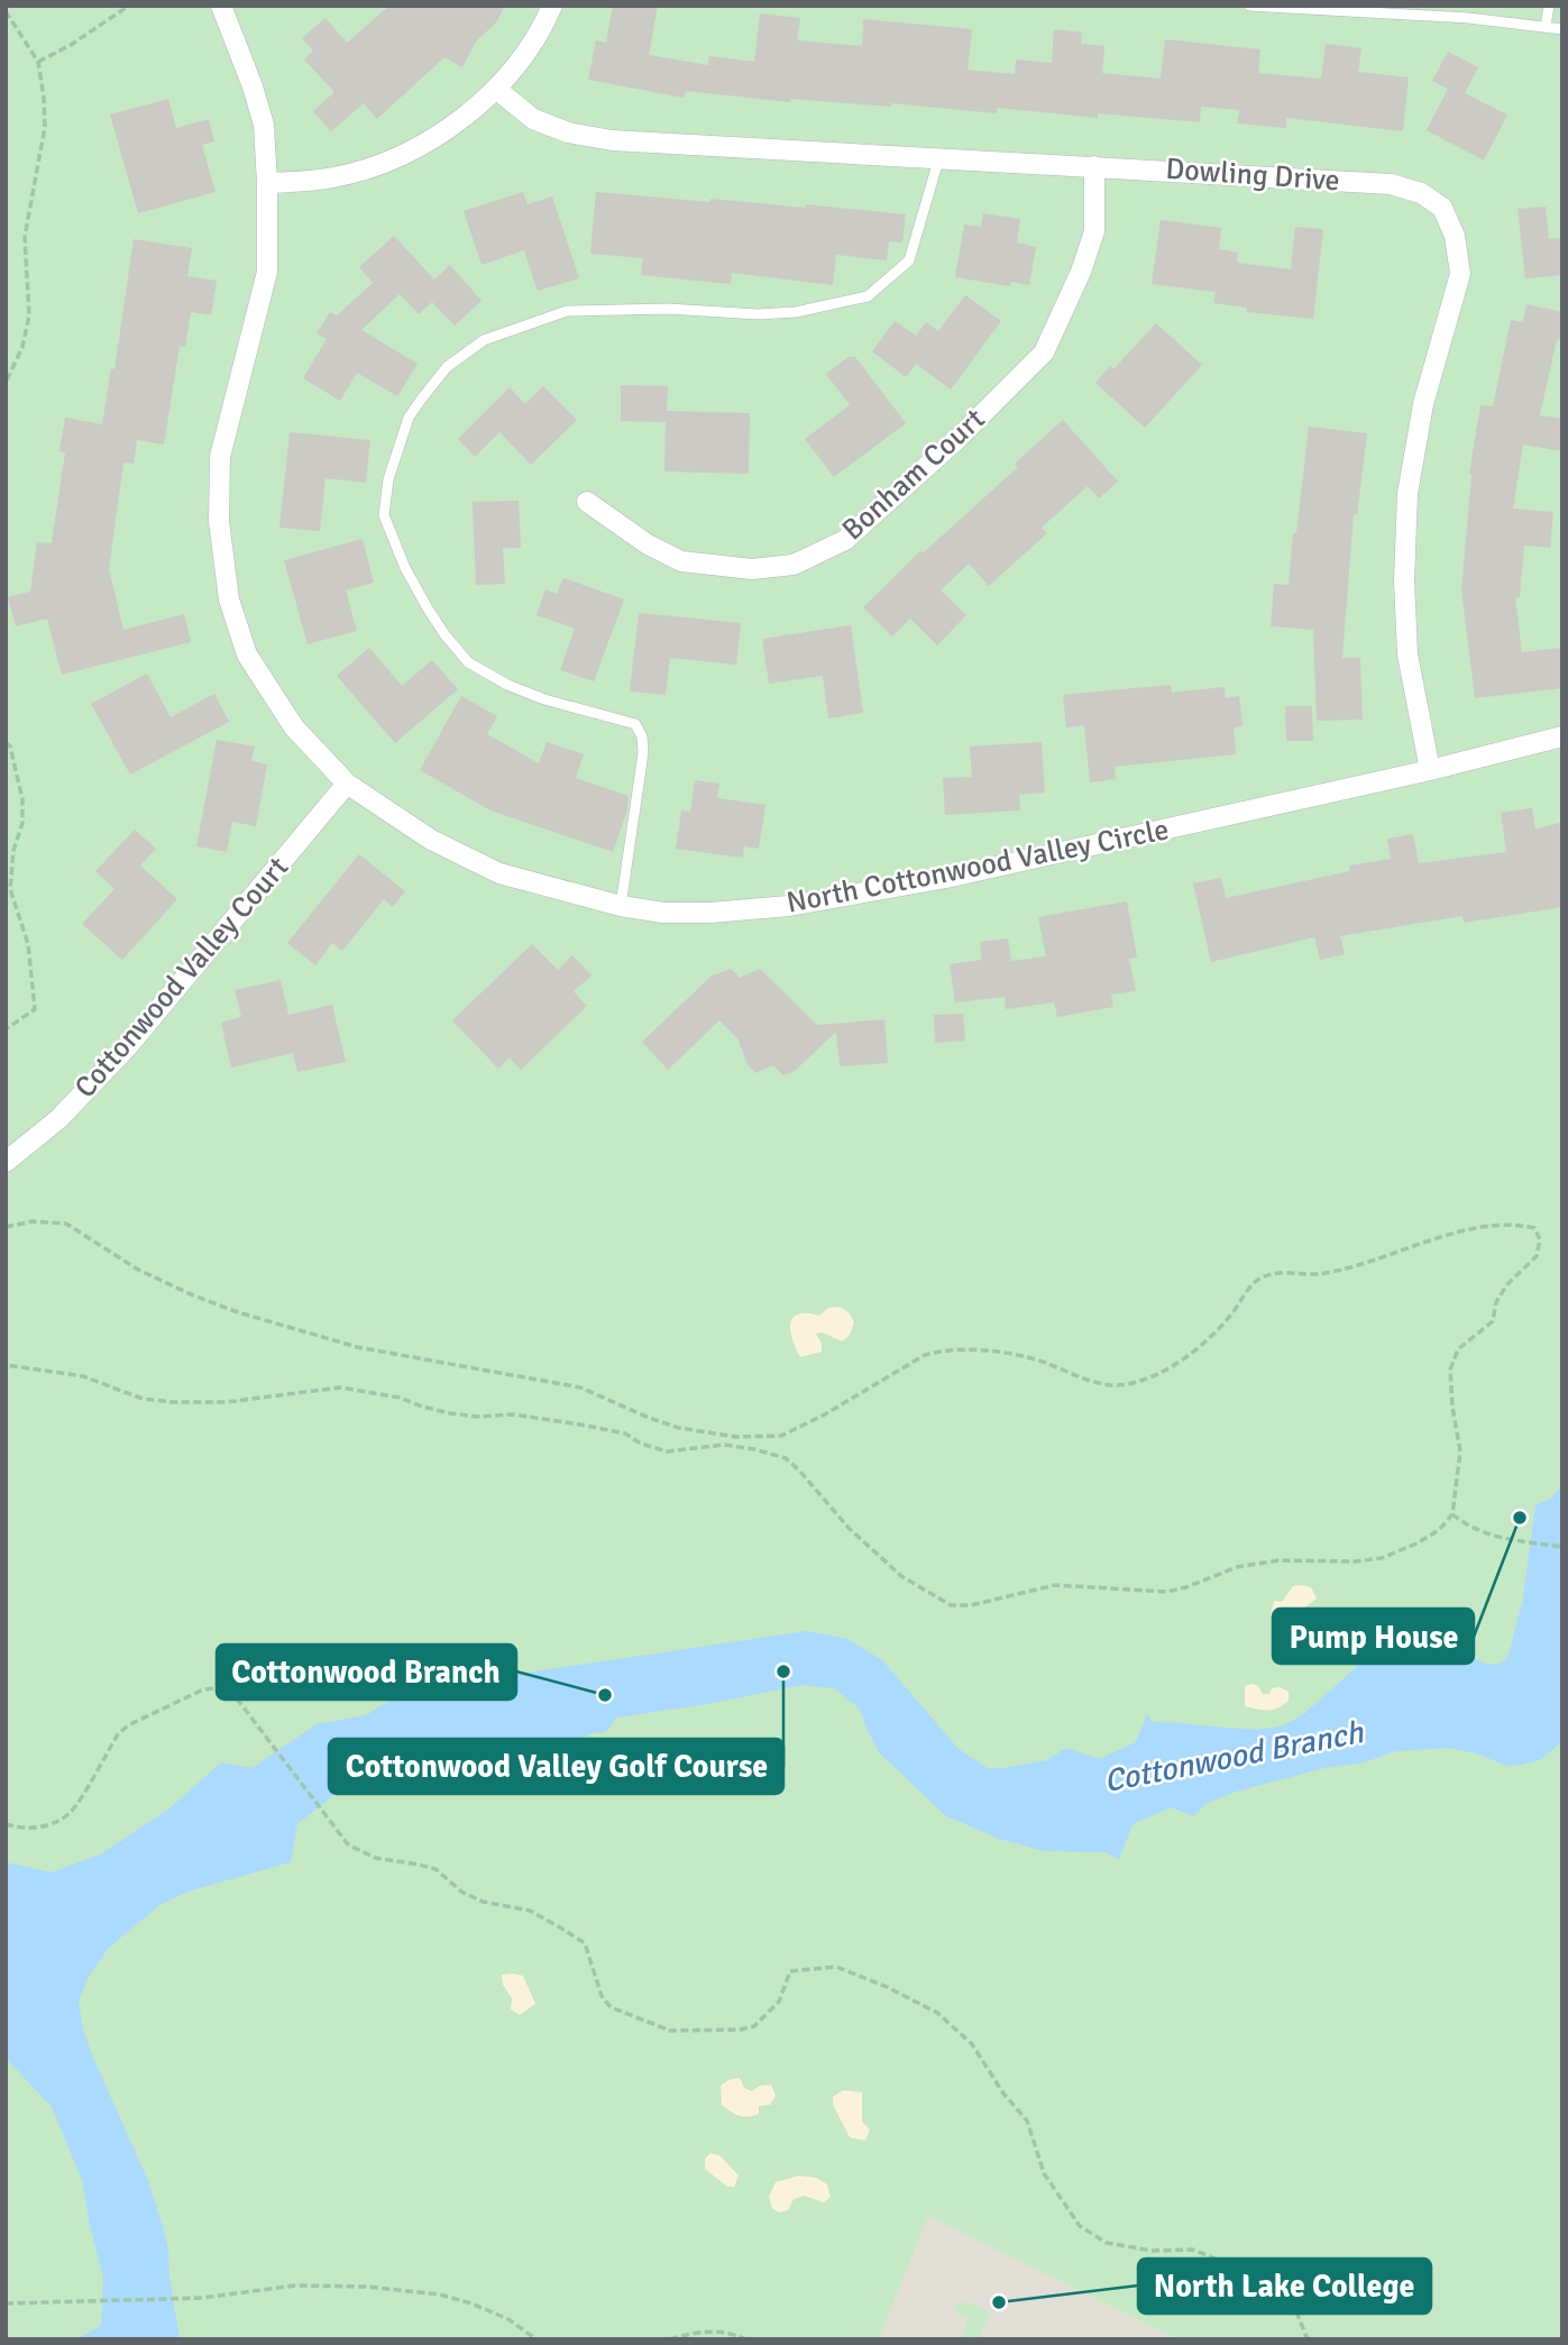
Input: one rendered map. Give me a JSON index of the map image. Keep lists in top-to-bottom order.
{
  "streets": {
    "street": [
      "Dowling Drive",
      "Bonham Court",
      "North Cottonwood Valley Circle",
      "Cottonwood Valley Court"
    ]
  },
  "crossings": [
    ["Dowling Drive", "Bonham Court"],
    ["Dowling Drive", "North Cottonwood Valley Circle"],
    ["North Cottonwood Valley Circle", "Cottonwood Valley Court"]
  ],
  "water": ["Cottonwood Branch"],
  "places": [
    "Pump House",
    "Cottonwood Valley Golf Course",
    "Cottonwood Branch",
    "North Lake College"
  ]
}
